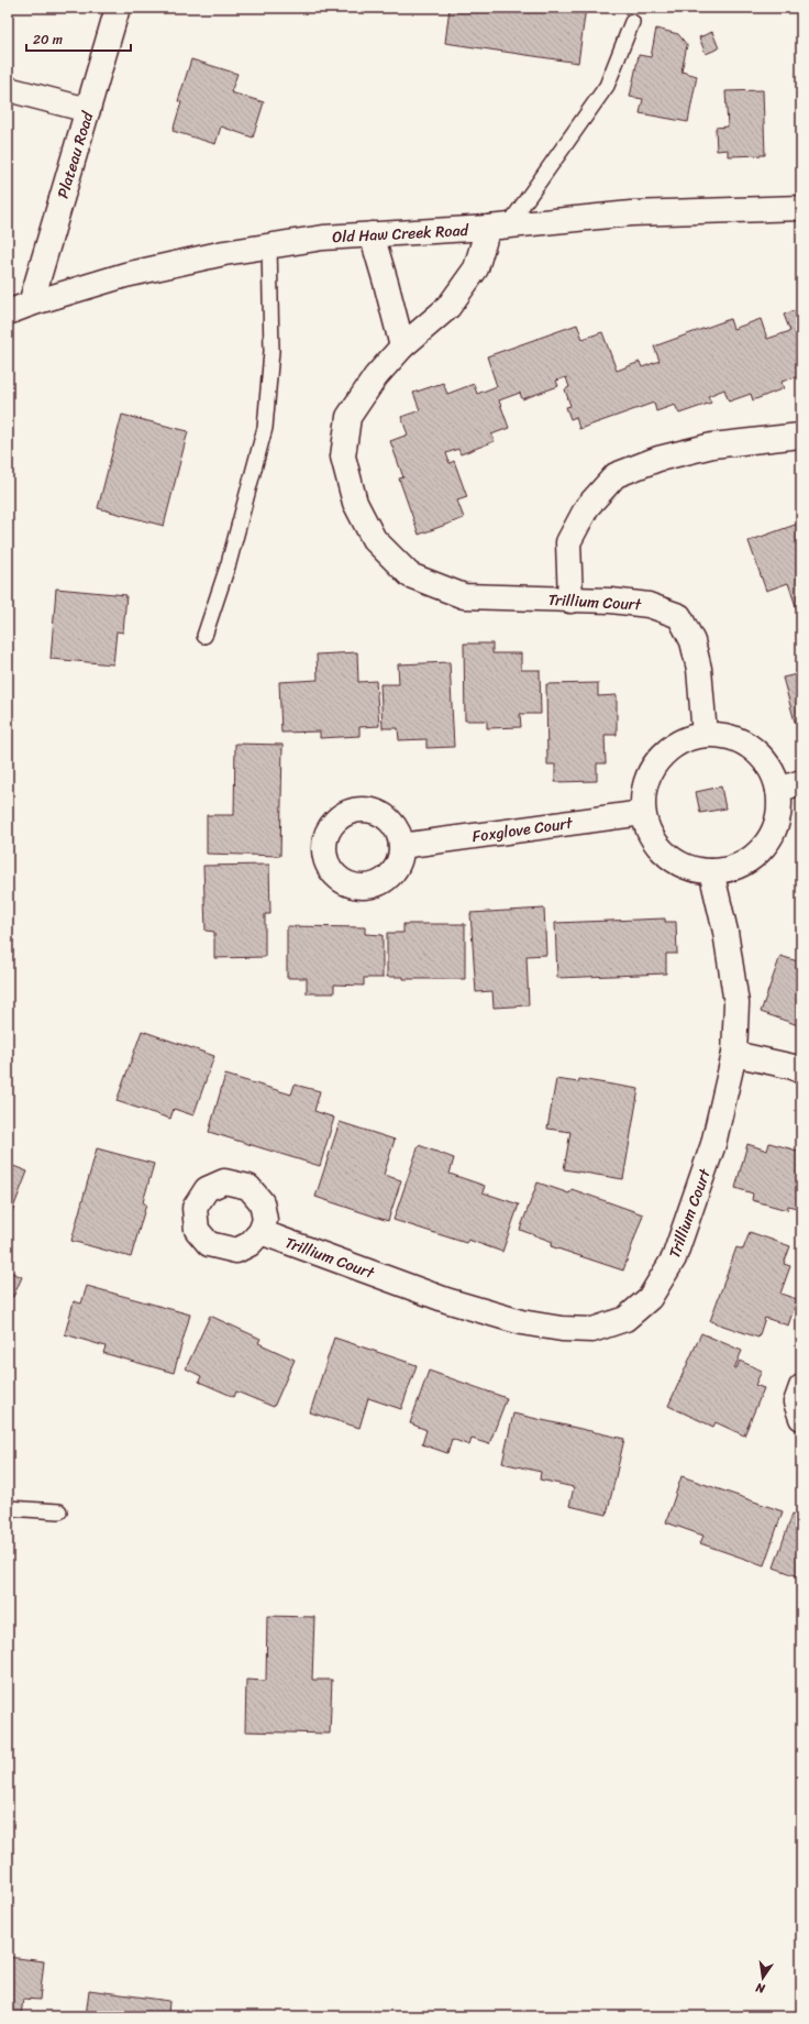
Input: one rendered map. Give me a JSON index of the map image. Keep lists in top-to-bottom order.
{
  "streets": {
    "street": [
      "Plateau Road",
      "Old Haw Creek Road",
      "Trillium Court",
      "Foxglove Court"
    ]
  },
  "crossings": [
    ["Plateau Road", "Old Haw Creek Road"],
    ["Trillium Court", "Foxglove Court"]
  ],
  "scale_bar": "20 m",
  "north": "bottom"
}
